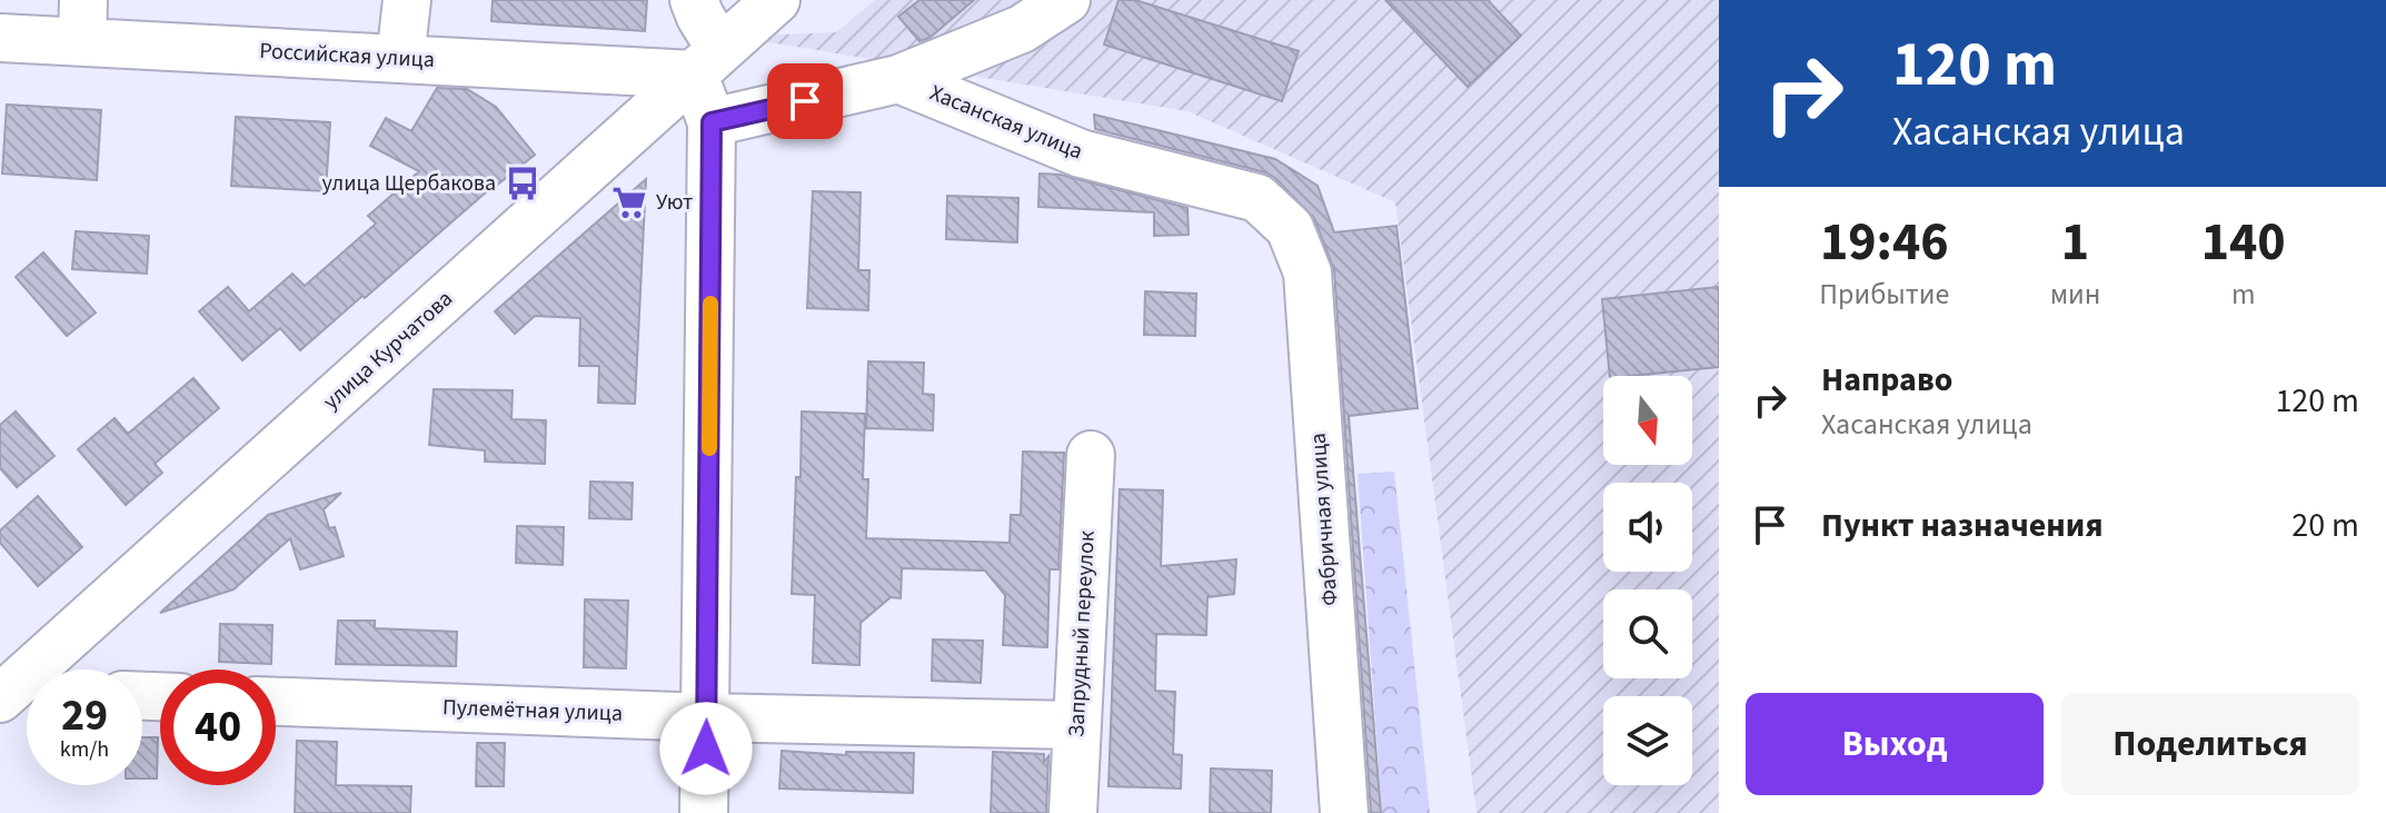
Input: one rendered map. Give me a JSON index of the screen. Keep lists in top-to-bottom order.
{
  "streets": {
    "street": [
      "Российская улица",
      "Хасанская улица",
      "улица Курчатова",
      "Фабричная улица",
      "Запрудный переулок",
      "Пулемётная улица"
    ]
  },
  "crossings": [
    ["Российская улица", "улица Курчатова"],
    ["Хасанская улица", "Фабричная улица"],
    ["Запрудный переулок", "Пулемётная улица"]
  ],
  "places": {
    "bus stop": ["улица Щербакова"],
    "supermarket": ["Уют"]
  },
  "north": "bottom",
  "page": {
    "turn": ["120 m", "Хасанская улица"],
    "eta": [
      "19:46",
      "Прибытие",
      "1",
      "мин",
      "140",
      "m"
    ],
    "list": [
      {
        "name": "Направо",
        "note": "Хасанская улица",
        "value": "120 m"
      },
      {
        "name": "Пункт назначения",
        "value": "20 m"
      }
    ],
    "speed": "29 km/h",
    "limit": "40",
    "buttons": ["Выход", "Поделиться"]
  }
}
